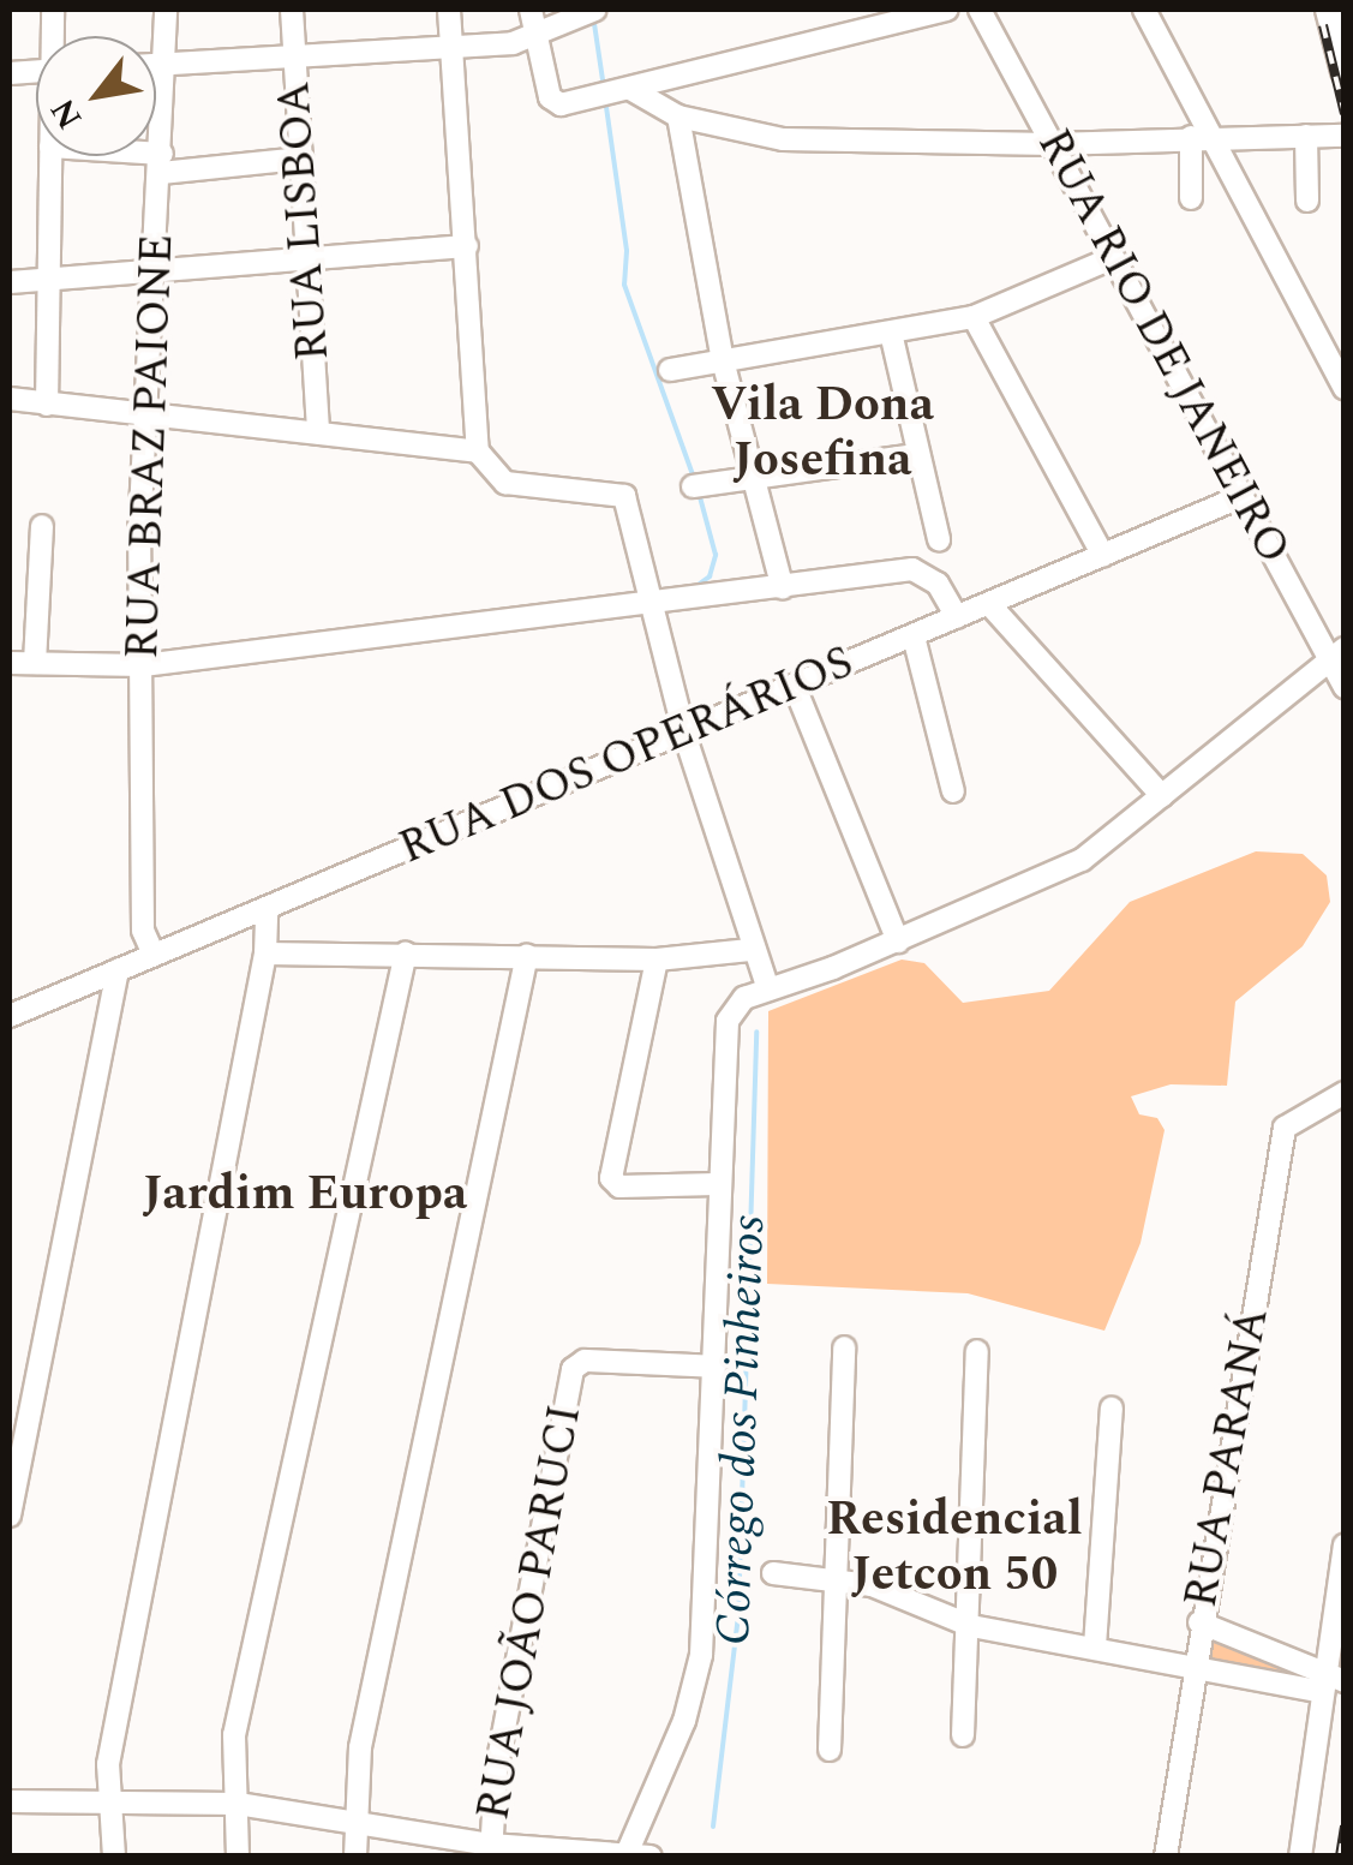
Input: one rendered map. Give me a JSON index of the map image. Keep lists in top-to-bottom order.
{
  "streets": {
    "street": [
      "RUA LISBOA",
      "RUA RIO DE JANEIRO",
      "RUA BRAZ PAIONE",
      "RUA DOS OPERÁRIOS",
      "RUA PARANÁ",
      "RUA JOÃO PARUCI"
    ]
  },
  "crossings": [
    ["RUA RIO DE JANEIRO", "RUA DOS OPERÁRIOS"],
    ["RUA BRAZ PAIONE", "RUA DOS OPERÁRIOS"]
  ],
  "districts": ["Vila Dona Josefina", "Jardim Europa", "Residencial Jetcon 50"],
  "water": ["Córrego dos Pinheiros"],
  "north": "bottom left"
}
